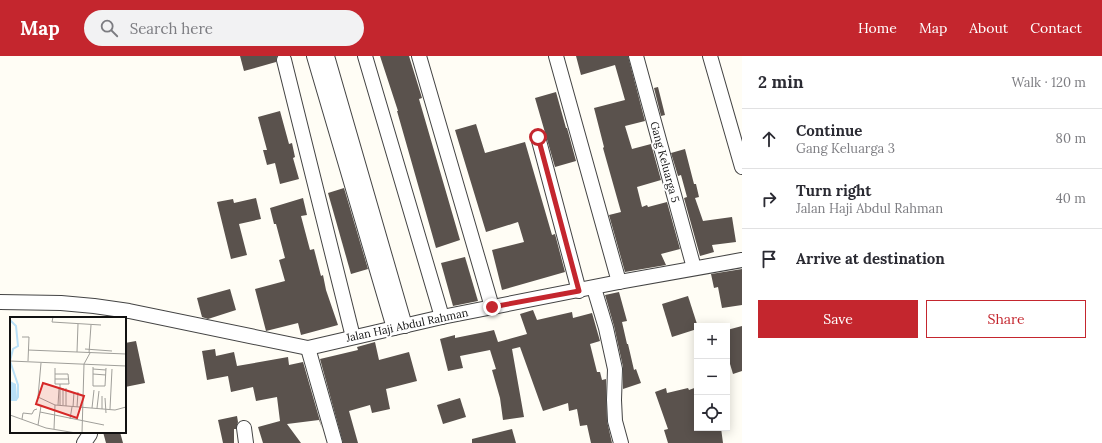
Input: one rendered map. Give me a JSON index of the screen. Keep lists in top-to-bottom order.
{
  "streets": {
    "street": ["Gang Keluarga 5", "Jalan Haji Abdul Rahman"]
  },
  "crossings": [
    ["Gang Keluarga 5", "Jalan Haji Abdul Rahman"]
  ],
  "page": {
    "header": "Map",
    "search": "Search here",
    "nav": [
      "Home",
      "Map",
      "About",
      "Contact"
    ],
    "heading": ["2 min", "Walk · 120 m"],
    "list": [
      ["Continue", "Gang Keluarga 3", "80 m"],
      ["Turn right", "Jalan Haji Abdul Rahman", "40 m"],
      "Arrive at destination"
    ],
    "buttons": ["Save", "Share"],
    "map_buttons": ["+", "−"]
  }
}
